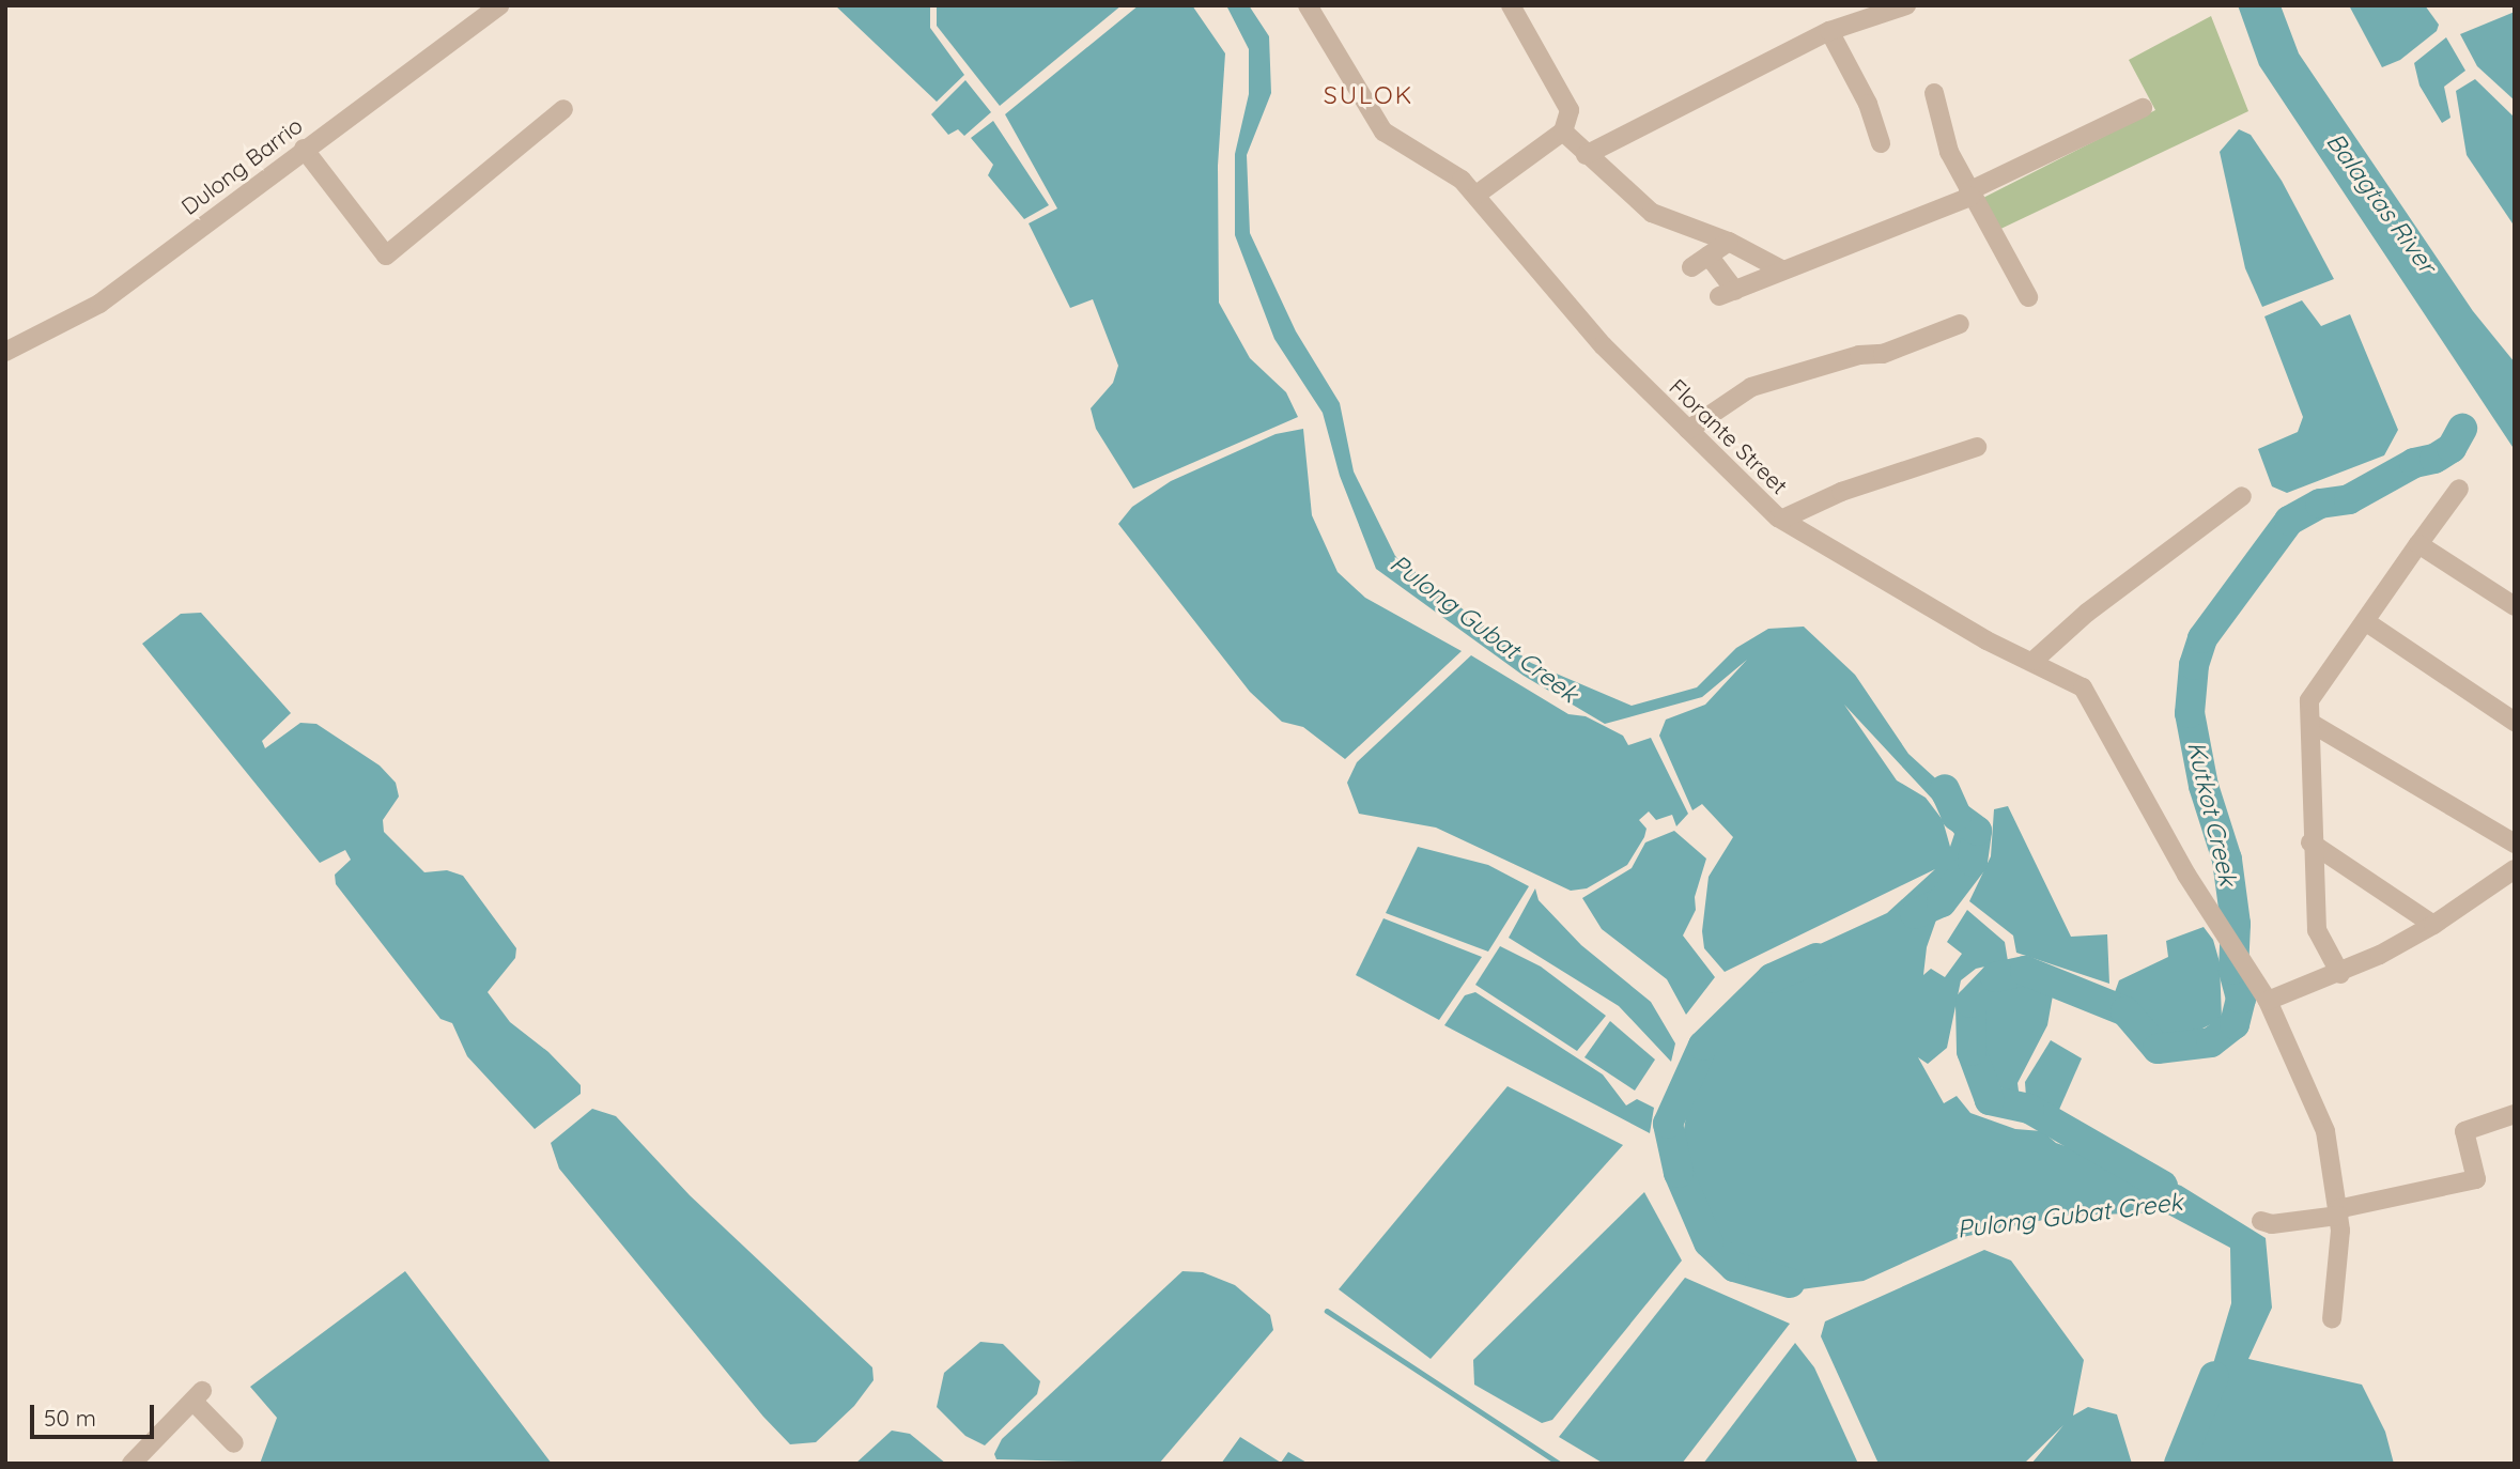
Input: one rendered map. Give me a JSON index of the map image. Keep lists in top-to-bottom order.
{
  "streets": {
    "street": ["Dulong Barrio", "Florante Street"]
  },
  "districts": ["SULOK"],
  "water": ["Balagtas River", "Pulong Gubat Creek", "Kutkot Creek"],
  "scale_bar": "50 m"
}
